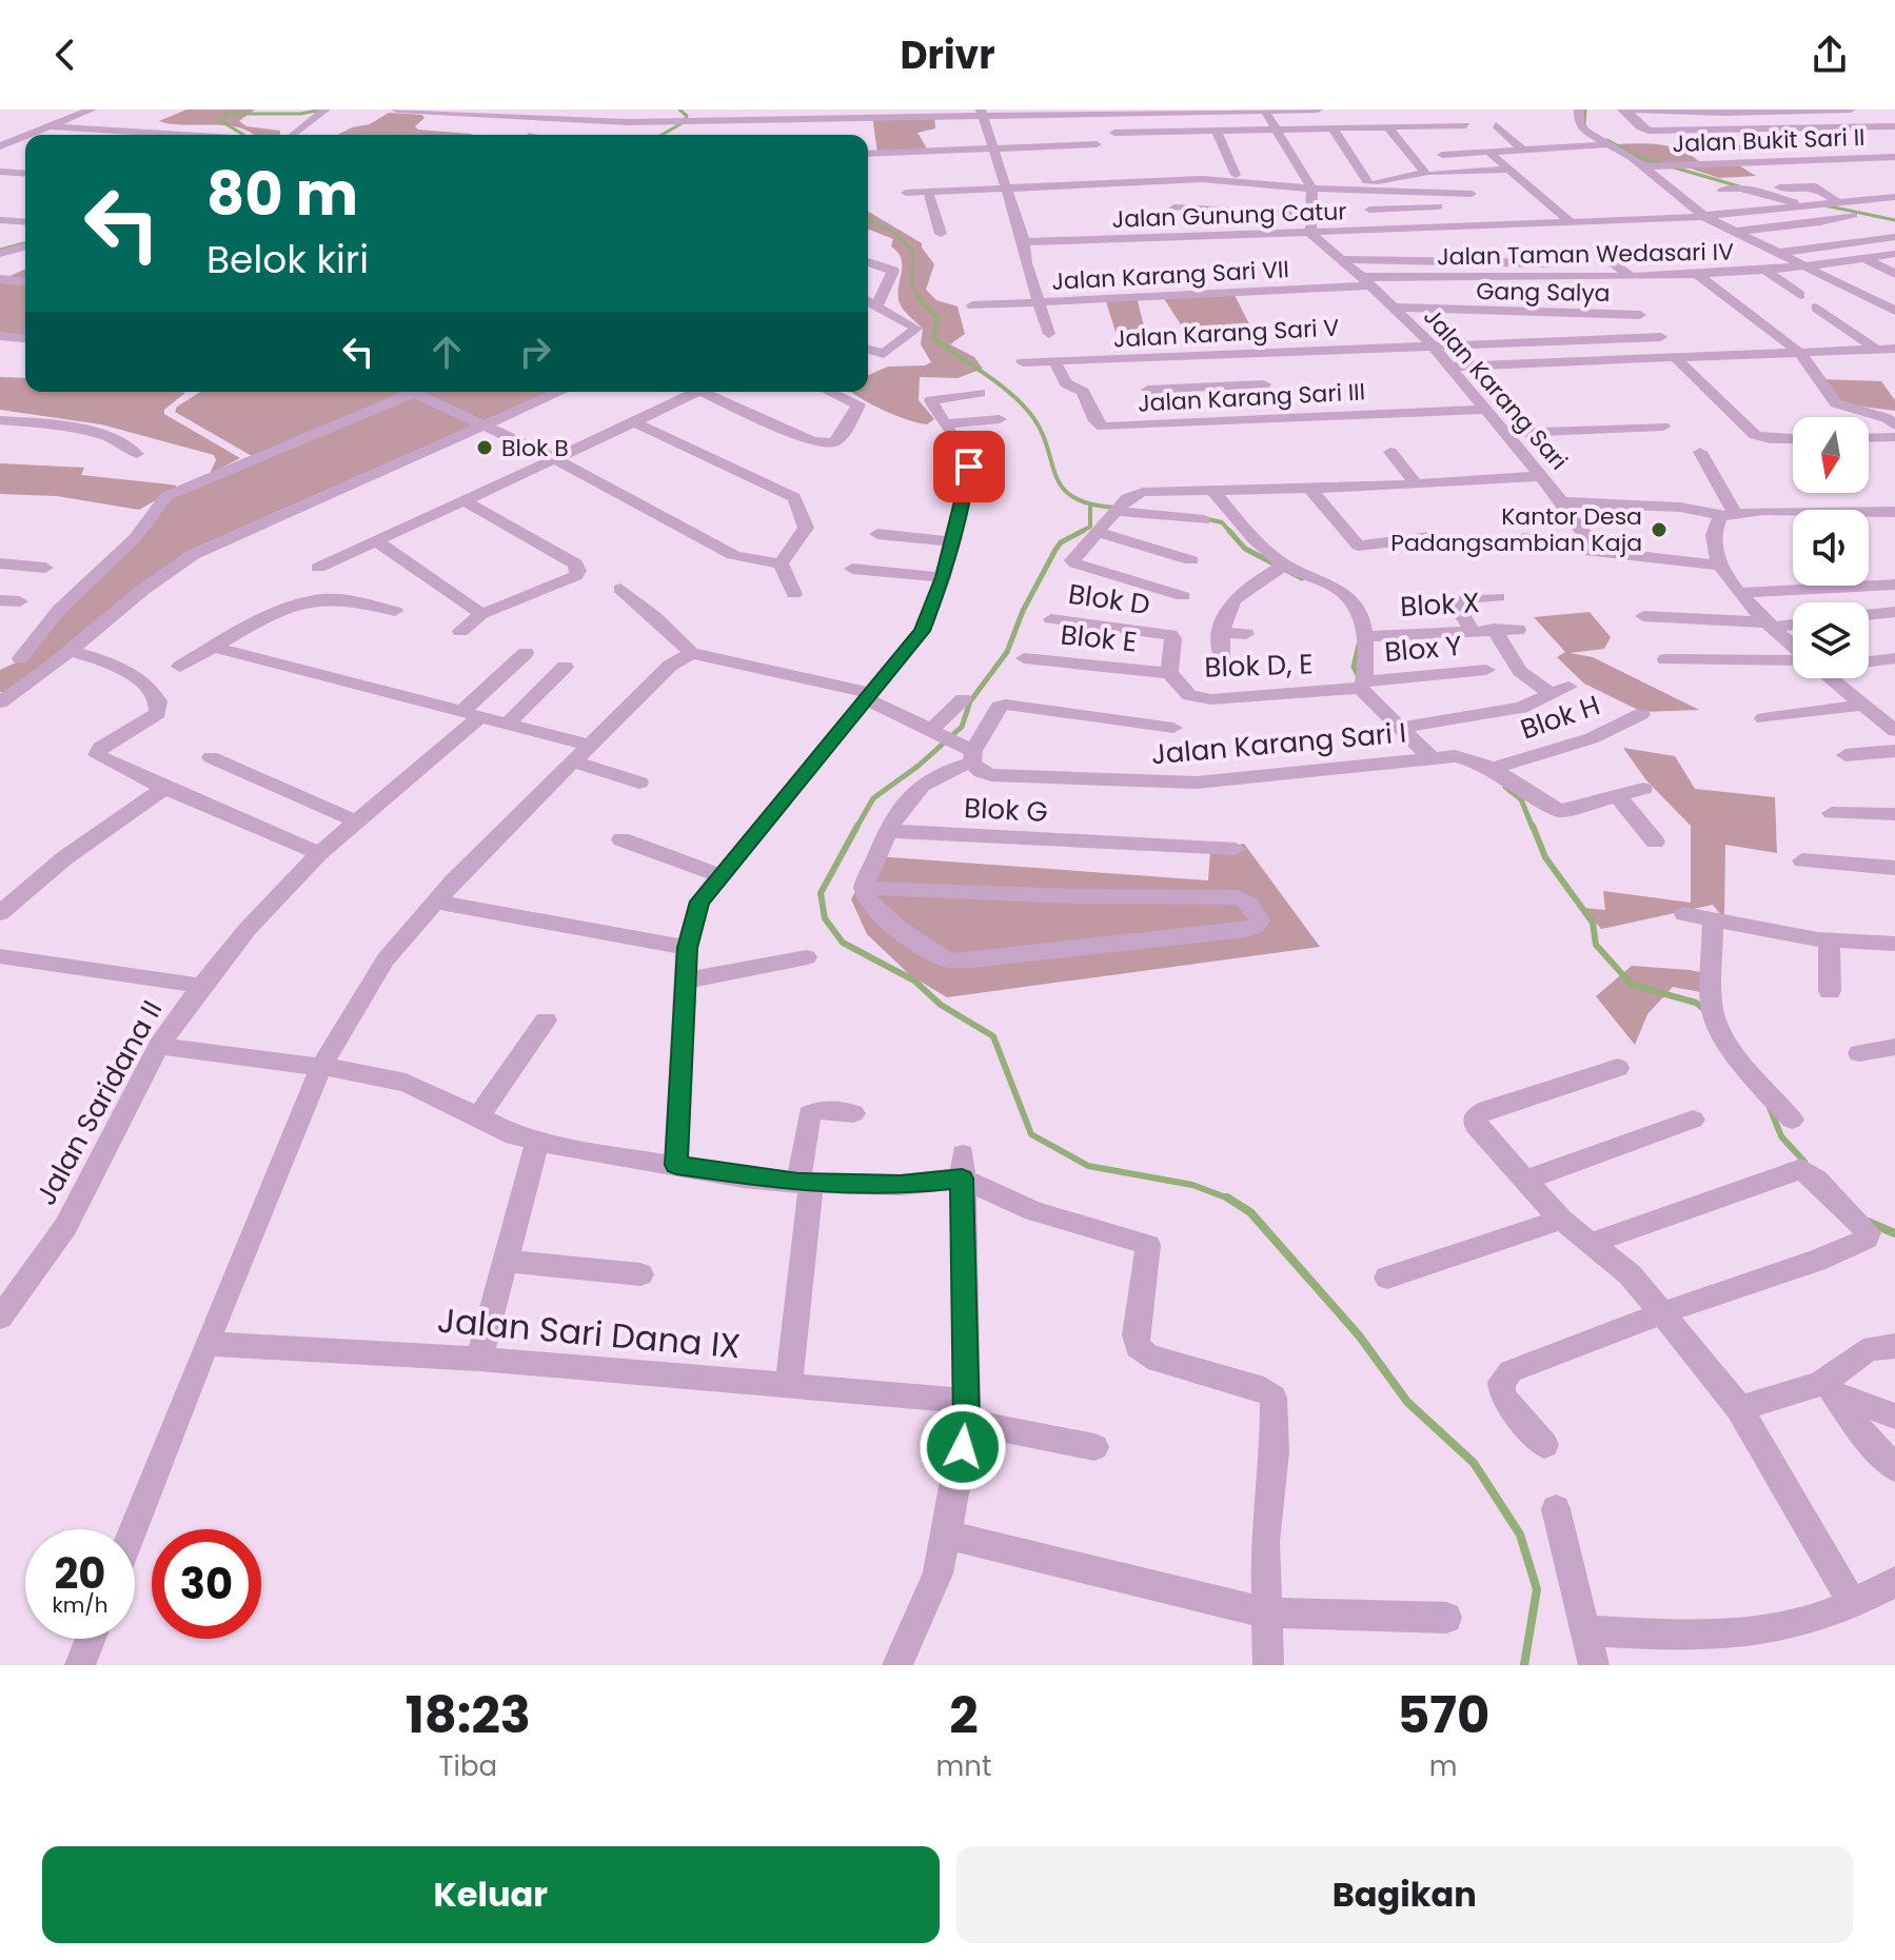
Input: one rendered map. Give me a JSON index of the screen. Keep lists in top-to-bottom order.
{
  "streets": {
    "street": [
      "Jalan Bukit Sari II",
      "Jalan Gunung Catur",
      "Jalan Taman Wedasari IV",
      "Jalan Karang Sari VII",
      "Gang Salya",
      "Jalan Karang Sari V",
      "Jalan Karang Sari",
      "Jalan Karang Sari III",
      "Blok D",
      "Blok X",
      "Blok E",
      "Blox Y",
      "Blok D, E",
      "Blok H",
      "Jalan Karang Sari I",
      "Blok G",
      "Jalan Saridana II",
      "Jalan Sari Dana IX"
    ]
  },
  "crossings": [
    ["Jalan Gunung Catur", "Jalan Karang Sari"],
    ["Jalan Taman Wedasari IV", "Jalan Karang Sari VII"],
    ["Jalan Taman Wedasari IV", "Gang Salya"],
    ["Jalan Taman Wedasari IV", "Jalan Karang Sari"],
    ["Jalan Karang Sari VII", "Jalan Karang Sari"],
    ["Gang Salya", "Jalan Karang Sari"],
    ["Jalan Karang Sari V", "Jalan Karang Sari"],
    ["Jalan Karang Sari V", "Jalan Karang Sari III"],
    ["Jalan Karang Sari", "Jalan Karang Sari III"],
    ["Blok D", "Blok E"],
    ["Blok D", "Blok D, E"],
    ["Blok X", "Jalan Karang Sari I"],
    ["Blok E", "Blok D, E"],
    ["Blox Y", "Blok D, E"],
    ["Blox Y", "Jalan Karang Sari I"],
    ["Blok D, E", "Jalan Karang Sari I"],
    ["Jalan Karang Sari I", "Blok G"]
  ],
  "places": ["Blok B", "Kantor Desa Padangsambian Kaja"],
  "north": "bottom",
  "page": {
    "header": "Drivr",
    "turn": ["80 m", "Belok kiri"],
    "speed": "20 km/h",
    "limit": "30",
    "eta": [
      "18:23",
      "Tiba",
      "2",
      "mnt",
      "570",
      "m"
    ],
    "buttons": ["Keluar", "Bagikan"]
  }
}
